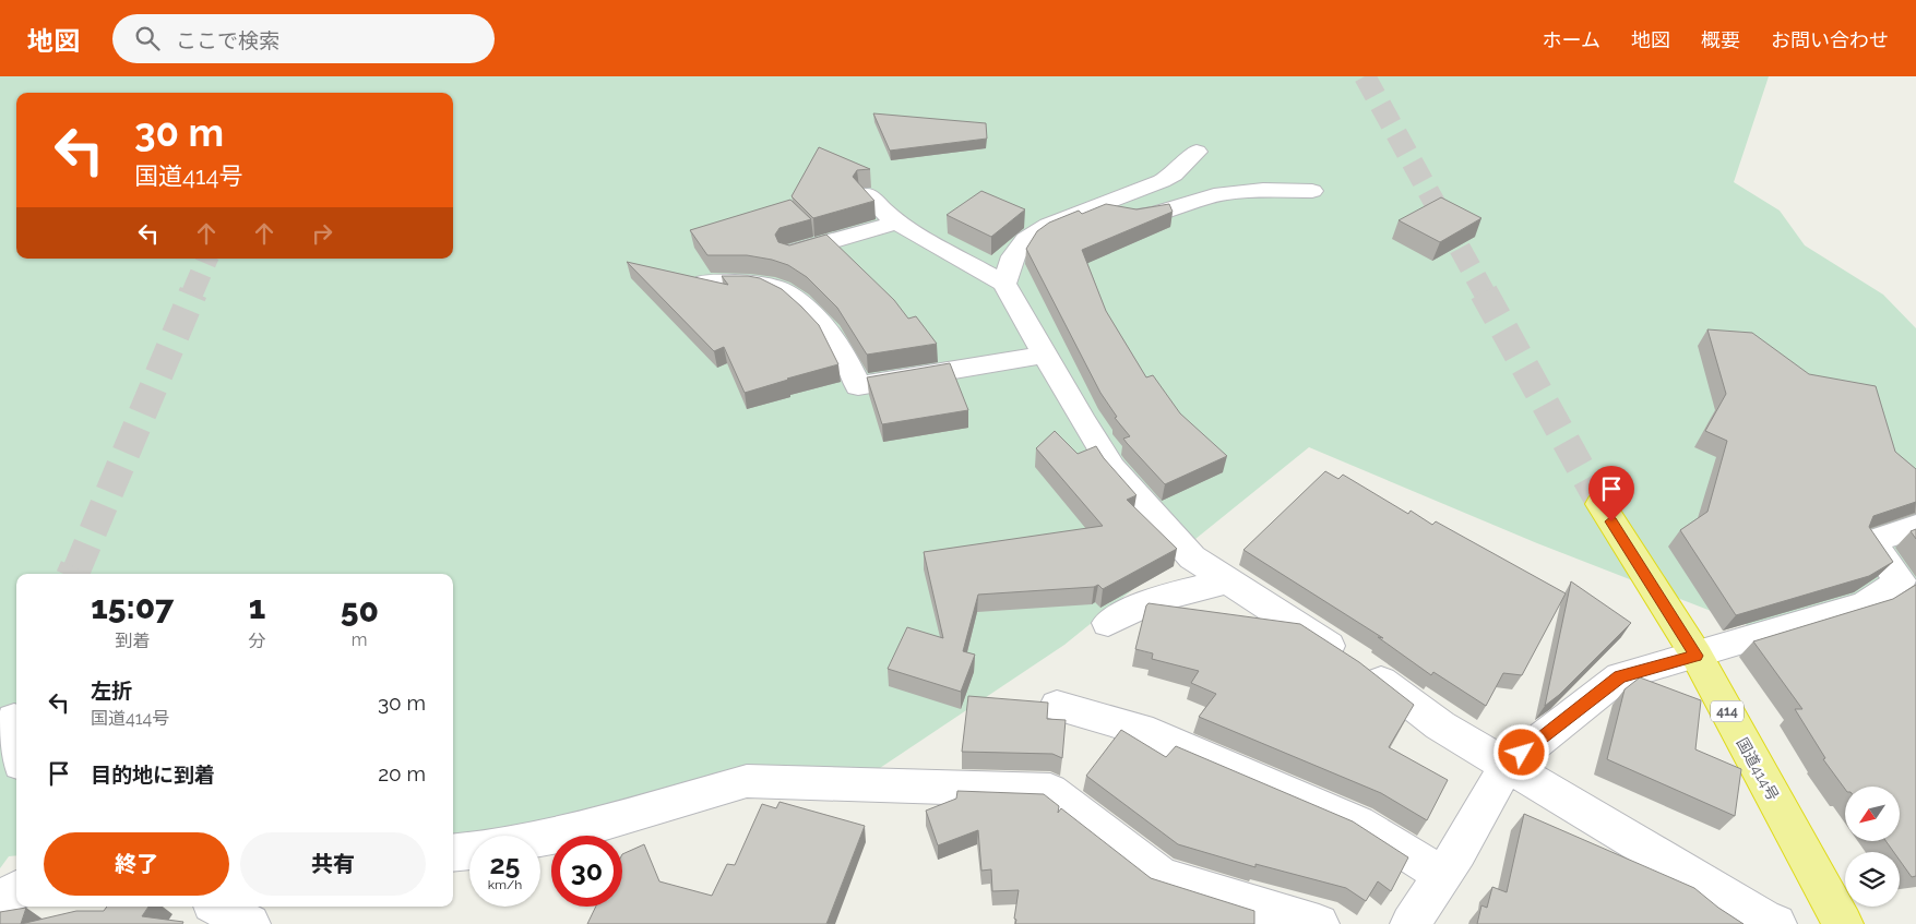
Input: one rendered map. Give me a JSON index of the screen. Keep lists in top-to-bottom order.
{
  "streets": {
    "highway": ["414", "国道414号"]
  },
  "north": "bottom left",
  "page": {
    "header": "地図",
    "search": "ここで検索",
    "nav": [
      "ホーム",
      "地図",
      "概要",
      "お問い合わせ"
    ],
    "turn": ["30 m", "国道414号"],
    "eta": [
      "15:07",
      "到着",
      "1",
      "分",
      "50",
      "m"
    ],
    "list": [
      {
        "name": "左折",
        "note": "国道414号",
        "value": "30 m"
      },
      {
        "name": "目的地に到着",
        "value": "20 m"
      }
    ],
    "buttons": ["終了", "共有"],
    "speed": "25 km/h",
    "limit": "30"
  }
}
